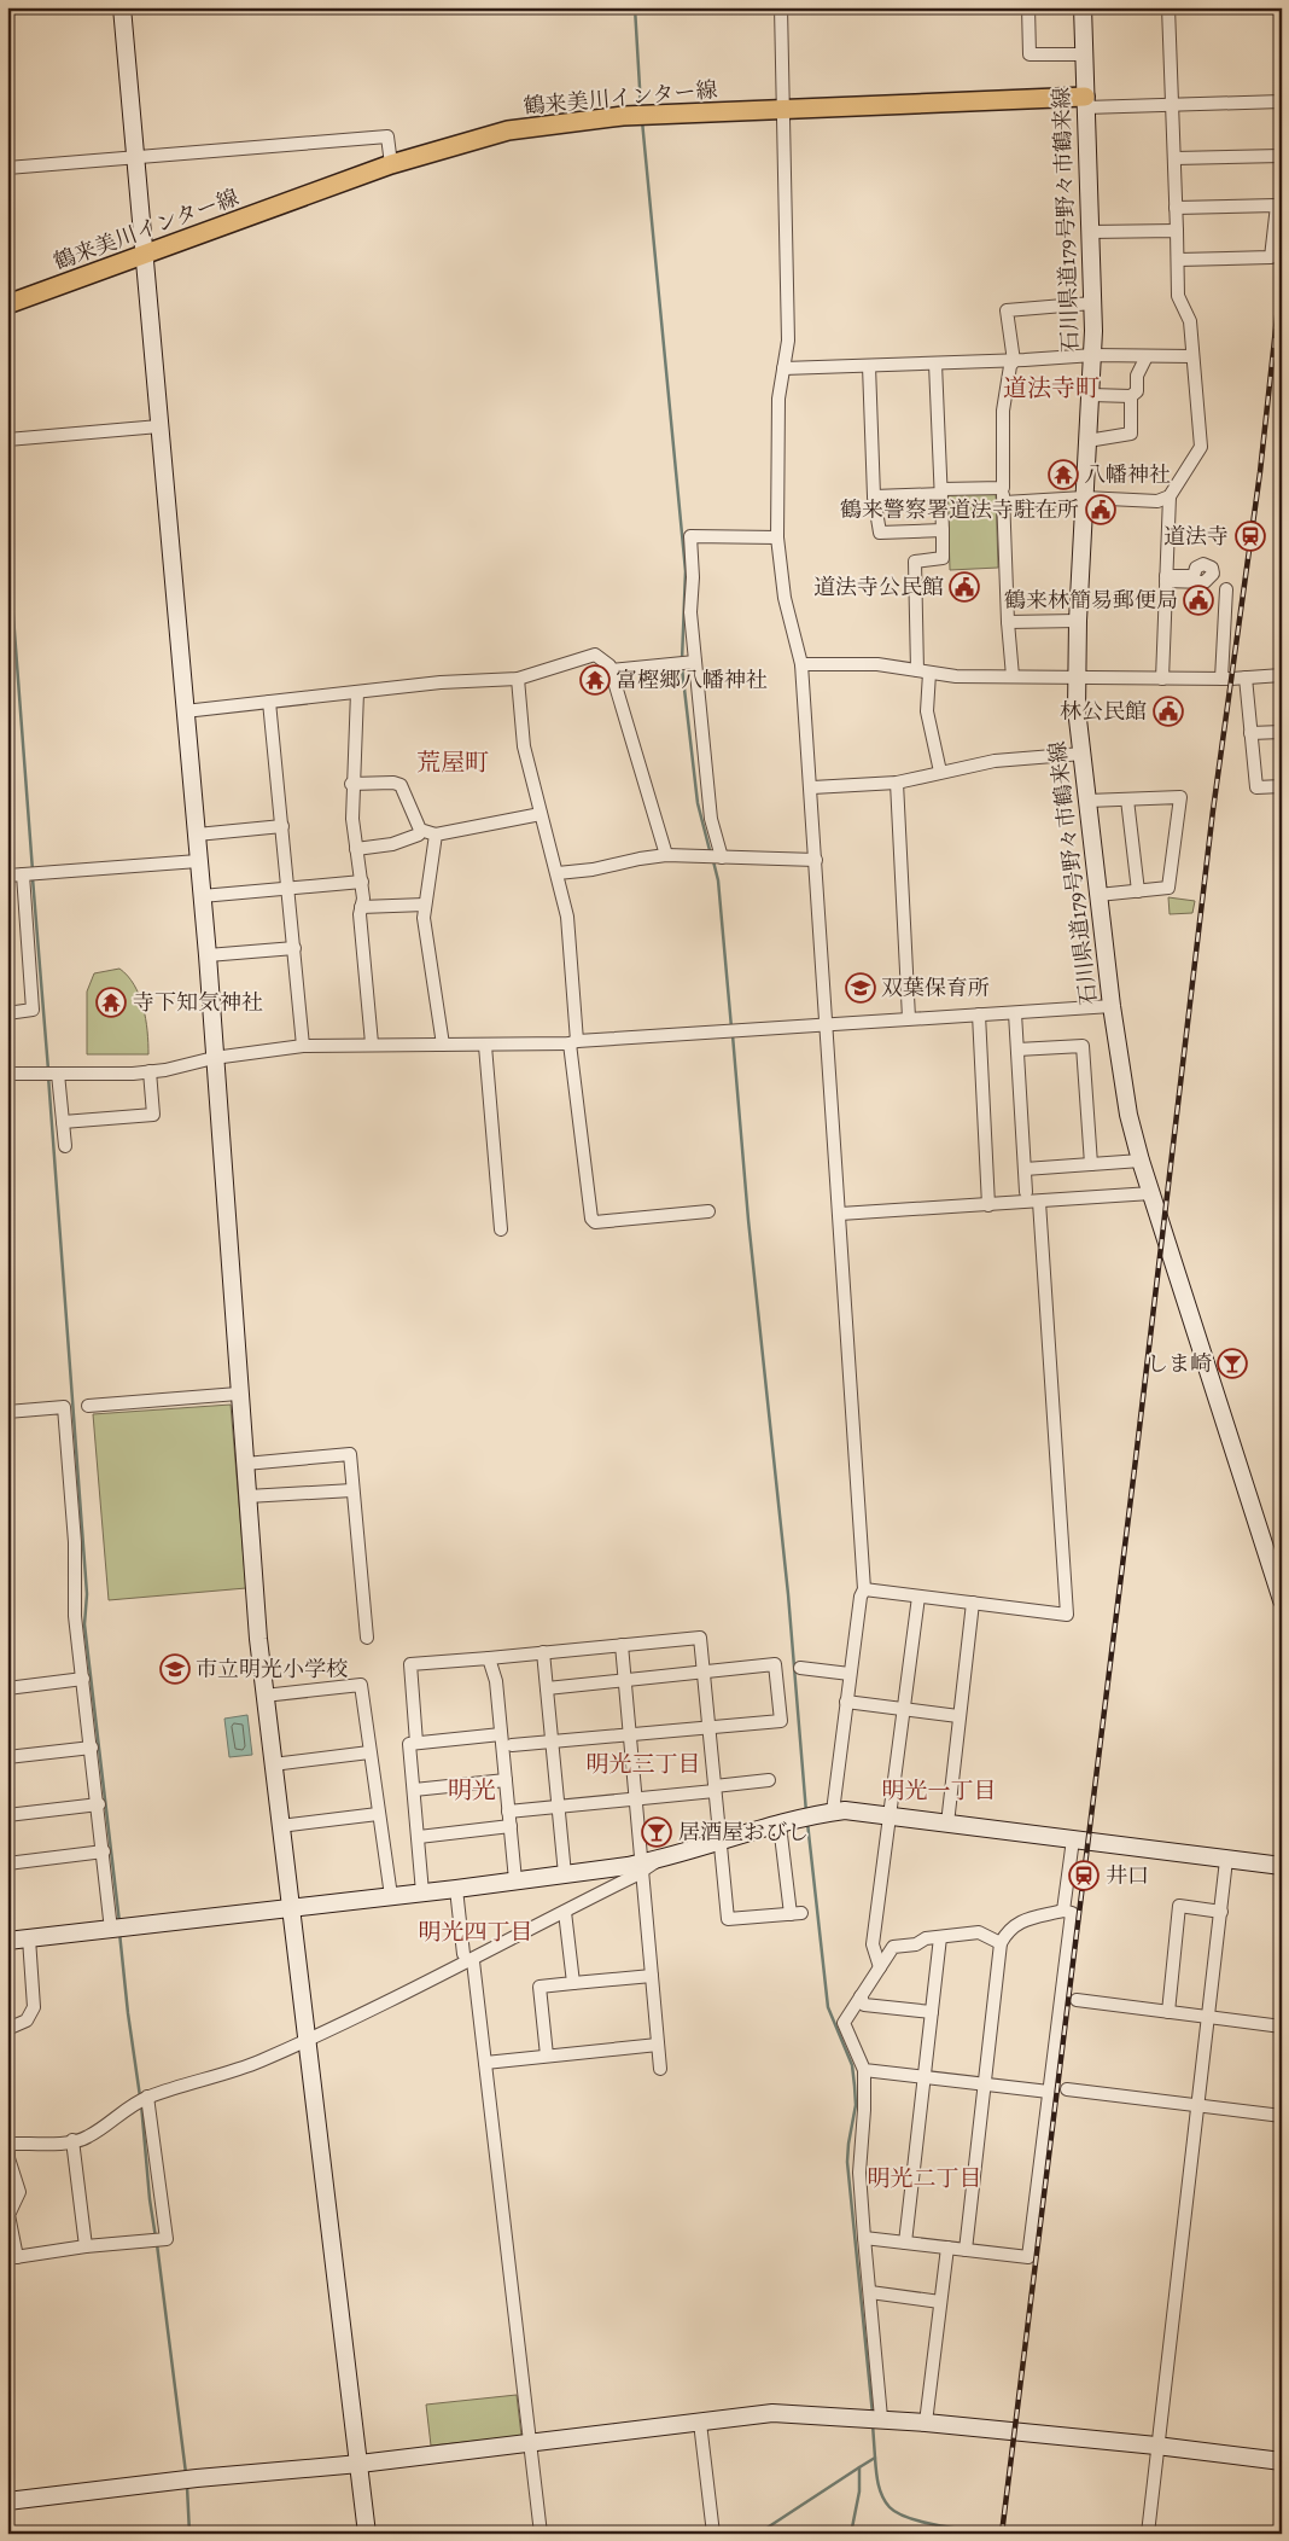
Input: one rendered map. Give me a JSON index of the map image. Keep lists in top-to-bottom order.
{
  "streets": {
    "main road": ["鶴来美川インター線"],
    "street": ["石川県道179号野々市鶴来線"]
  },
  "crossings": [
    ["鶴来美川インター線", "石川県道179号野々市鶴来線"]
  ],
  "districts": [
    "道法寺町",
    "荒屋町",
    "明光三丁目",
    "明光",
    "明光一丁目",
    "明光四丁目",
    "明光二丁目"
  ],
  "places": {
    "temple": ["八幡神社", "富樫郷八幡神社", "寺下知気神社"],
    "public building": [
      "鶴来警察署道法寺駐在所",
      "道法寺公民館",
      "鶴来林簡易郵便局",
      "林公民館"
    ],
    "station": ["道法寺", "井口"],
    "school or university": ["双葉保育所", "市立明光小学校"],
    "bar": ["しま崎", "居酒屋おびし"]
  }
}
